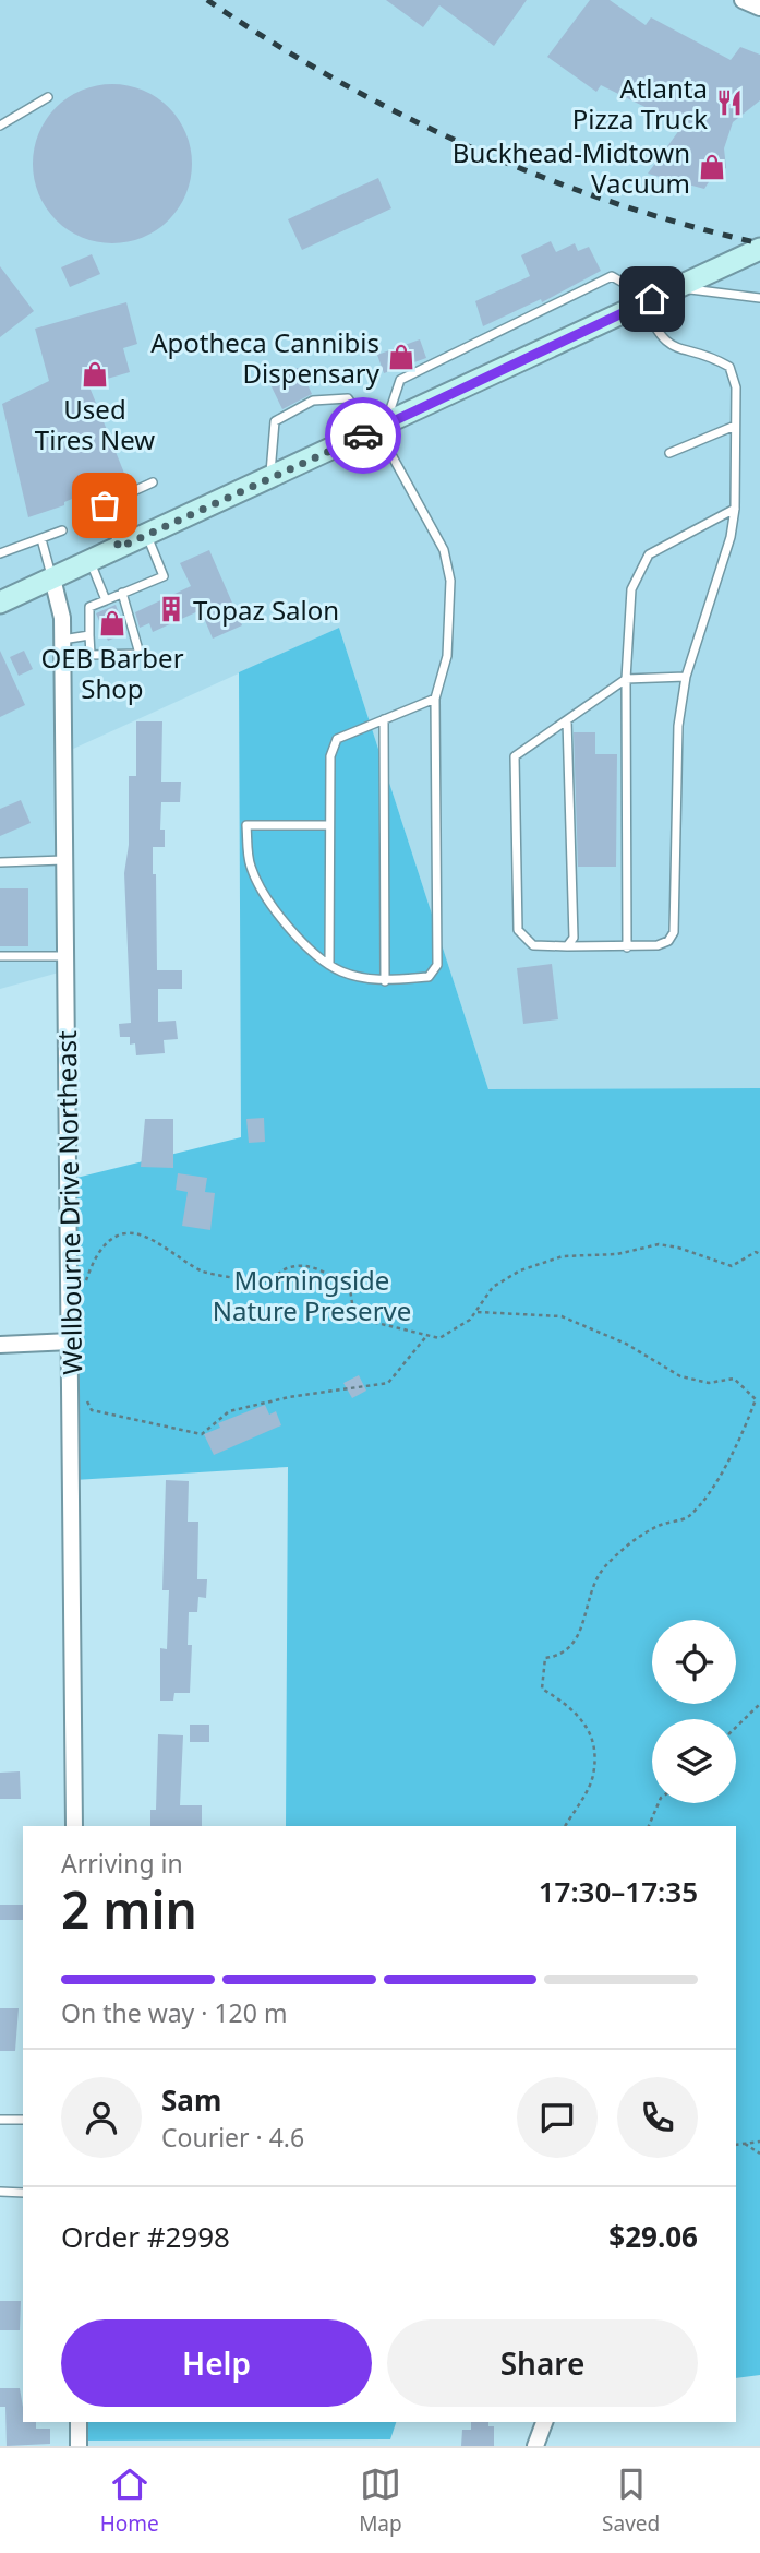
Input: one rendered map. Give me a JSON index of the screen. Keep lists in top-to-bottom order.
{
  "streets": {
    "street": ["Wellbourne Drive Northeast"]
  },
  "parks": ["Morningside Nature Preserve"],
  "places": {
    "restaurant": ["Atlanta Pizza Truck"],
    "shop": [
      "Buckhead-Midtown Vacuum",
      "Apotheca Cannibis Dispensary",
      "Used Tires New",
      "OEB Barber Shop"
    ],
    "building": ["Topaz Salon"]
  },
  "page": {
    "heading": ["2 min", "Arriving in", "17:30–17:35"],
    "panel": [
      "Sam",
      "Courier · 4.6",
      "Order #2998",
      "$29.06"
    ],
    "bar": "On the way · 120 m",
    "buttons": ["Help", "Share"],
    "tabs": ["Home", "Map", "Saved"]
  }
}
